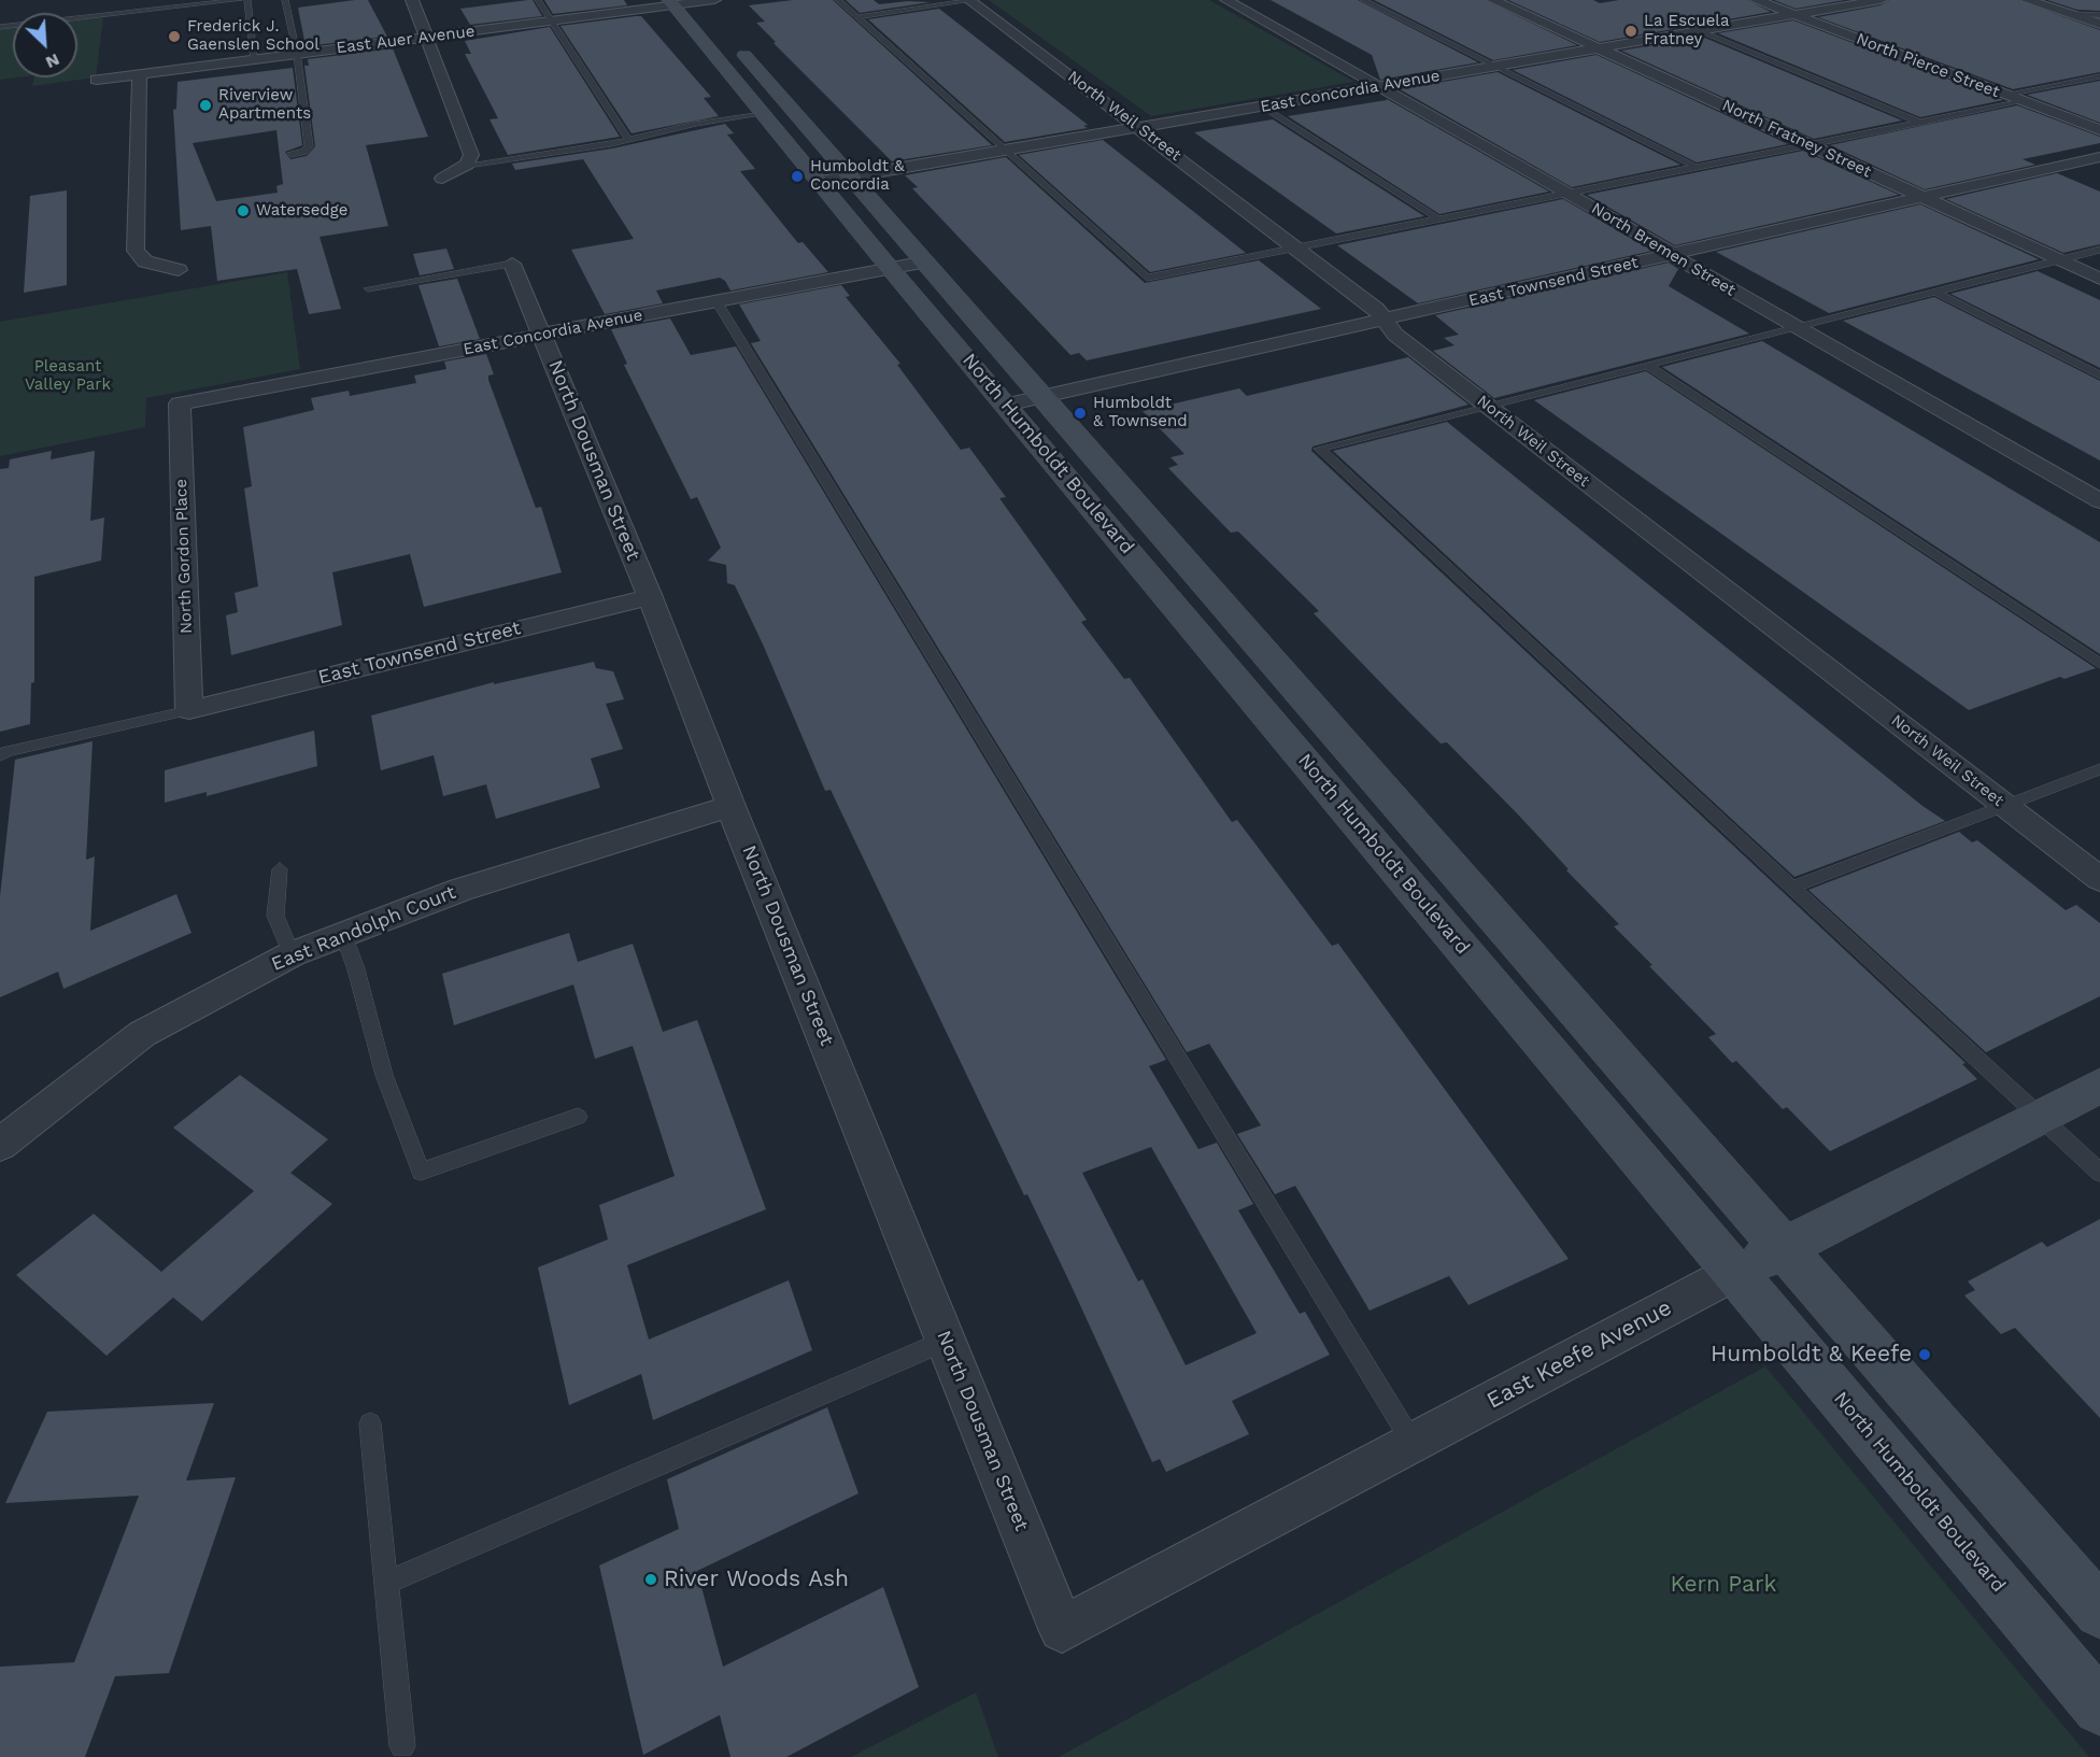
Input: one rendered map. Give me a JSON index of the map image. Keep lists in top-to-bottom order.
{
  "streets": {
    "main road": ["North Humboldt Boulevard", "East Keefe Avenue"],
    "street": [
      "East Auer Avenue",
      "North Pierce Street",
      "East Concordia Avenue",
      "North Weil Street",
      "North Fratney Street",
      "North Bremen Street",
      "East Townsend Street",
      "North Dousman Street",
      "North Gordon Place",
      "East Randolph Court"
    ]
  },
  "crossings": [
    ["East Auer Avenue", "North Humboldt Boulevard"],
    ["North Pierce Street", "East Concordia Avenue"],
    ["East Concordia Avenue", "North Weil Street"],
    ["East Concordia Avenue", "North Fratney Street"],
    ["East Concordia Avenue", "North Bremen Street"],
    ["East Concordia Avenue", "North Humboldt Boulevard"],
    ["East Concordia Avenue", "North Dousman Street"],
    ["East Concordia Avenue", "North Gordon Place"],
    ["North Weil Street", "East Townsend Street"],
    ["North Fratney Street", "East Townsend Street"],
    ["North Bremen Street", "East Townsend Street"],
    ["East Townsend Street", "North Humboldt Boulevard"],
    ["East Townsend Street", "North Dousman Street"],
    ["East Townsend Street", "North Gordon Place"],
    ["North Humboldt Boulevard", "East Keefe Avenue"],
    ["North Dousman Street", "East Randolph Court"],
    ["North Dousman Street", "East Keefe Avenue"]
  ],
  "parks": ["Pleasant Valley Park", "Kern Park"],
  "places": [
    "La Escuela Fratney",
    "Frederick J. Gaenslen School",
    "Riverview Apartments",
    "Humboldt & Concordia",
    "Watersedge",
    "Humboldt & Townsend",
    "Humboldt & Keefe",
    "River Woods Ash"
  ],
  "north": "bottom right"
}
